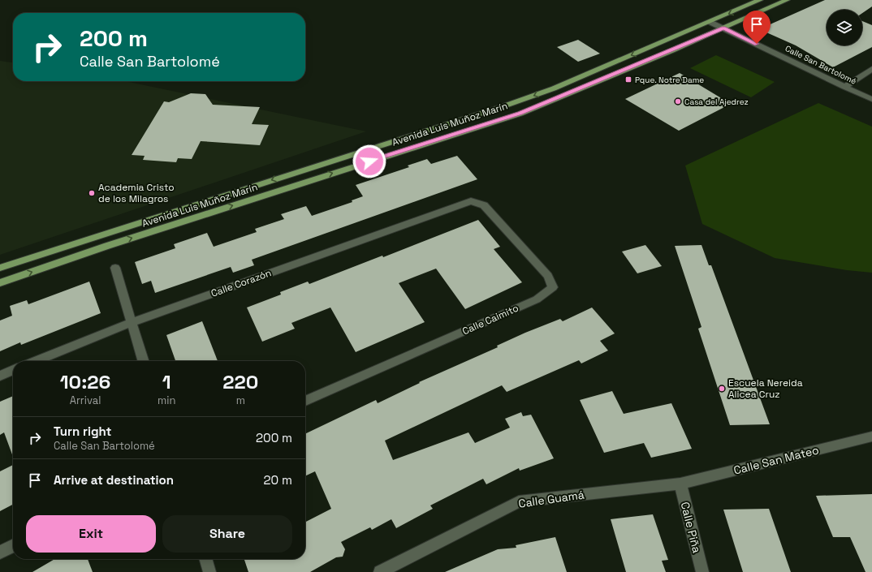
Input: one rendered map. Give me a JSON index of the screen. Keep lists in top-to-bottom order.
{
  "streets": {
    "main road": ["Avenida Luis Muñoz Marín"],
    "street": [
      "Calle San Bartolomé",
      "Calle Corazón",
      "Calle Caimito",
      "Calle San Mateo",
      "Calle Guamá",
      "Calle Piña"
    ]
  },
  "crossings": [
    ["Calle San Bartolomé", "Avenida Luis Muñoz Marín"],
    ["Calle Corazón", "Calle Caimito"],
    ["Calle San Mateo", "Calle Guamá"],
    ["Calle San Mateo", "Calle Piña"],
    ["Calle Guamá", "Calle Piña"]
  ],
  "places": {
    "transit": ["Pque. Notre Dame"],
    "other": ["Casa del Ajedrez", "Academia Cristo de los Milagros", "Escuela Nereida Alicea Cruz"]
  },
  "page": {
    "turn": ["200 m", "Calle San Bartolomé"],
    "eta": [
      "10:26",
      "Arrival",
      "1",
      "min",
      "220",
      "m"
    ],
    "list": [
      {
        "name": "Turn right",
        "note": "Calle San Bartolomé",
        "value": "200 m"
      },
      {
        "name": "Arrive at destination",
        "value": "20 m"
      }
    ],
    "buttons": ["Exit", "Share"]
  }
}
